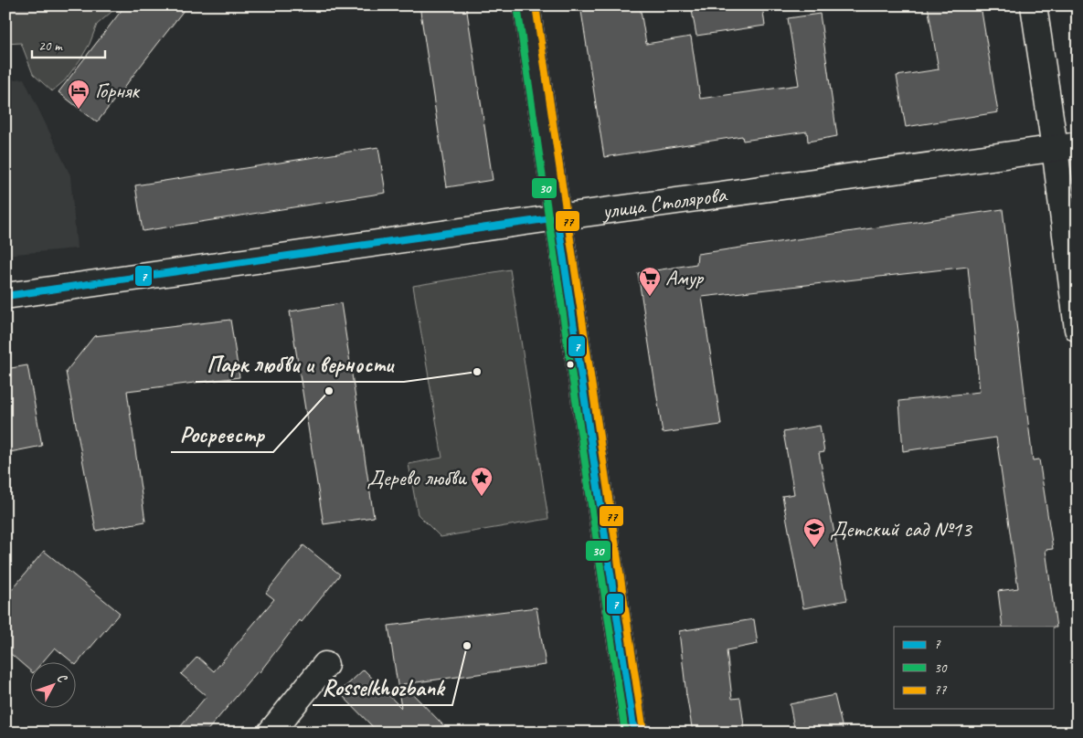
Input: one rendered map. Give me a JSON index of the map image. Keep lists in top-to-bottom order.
{
  "streets": {
    "street": ["улица Столярова"]
  },
  "places": {
    "hotel": ["Горняк"],
    "supermarket": ["Амур"],
    "other": ["Парк любви и верности", "Росреестр", "Rosselkhozbank"],
    "place": ["Дерево любви"],
    "school or university": ["Детский сад №13"]
  },
  "lines": ["transit line 77", "transit line 30", "transit line 7"],
  "legend": ["7", "30", "77"],
  "scale_bar": "20 m",
  "north": "top right"
}
